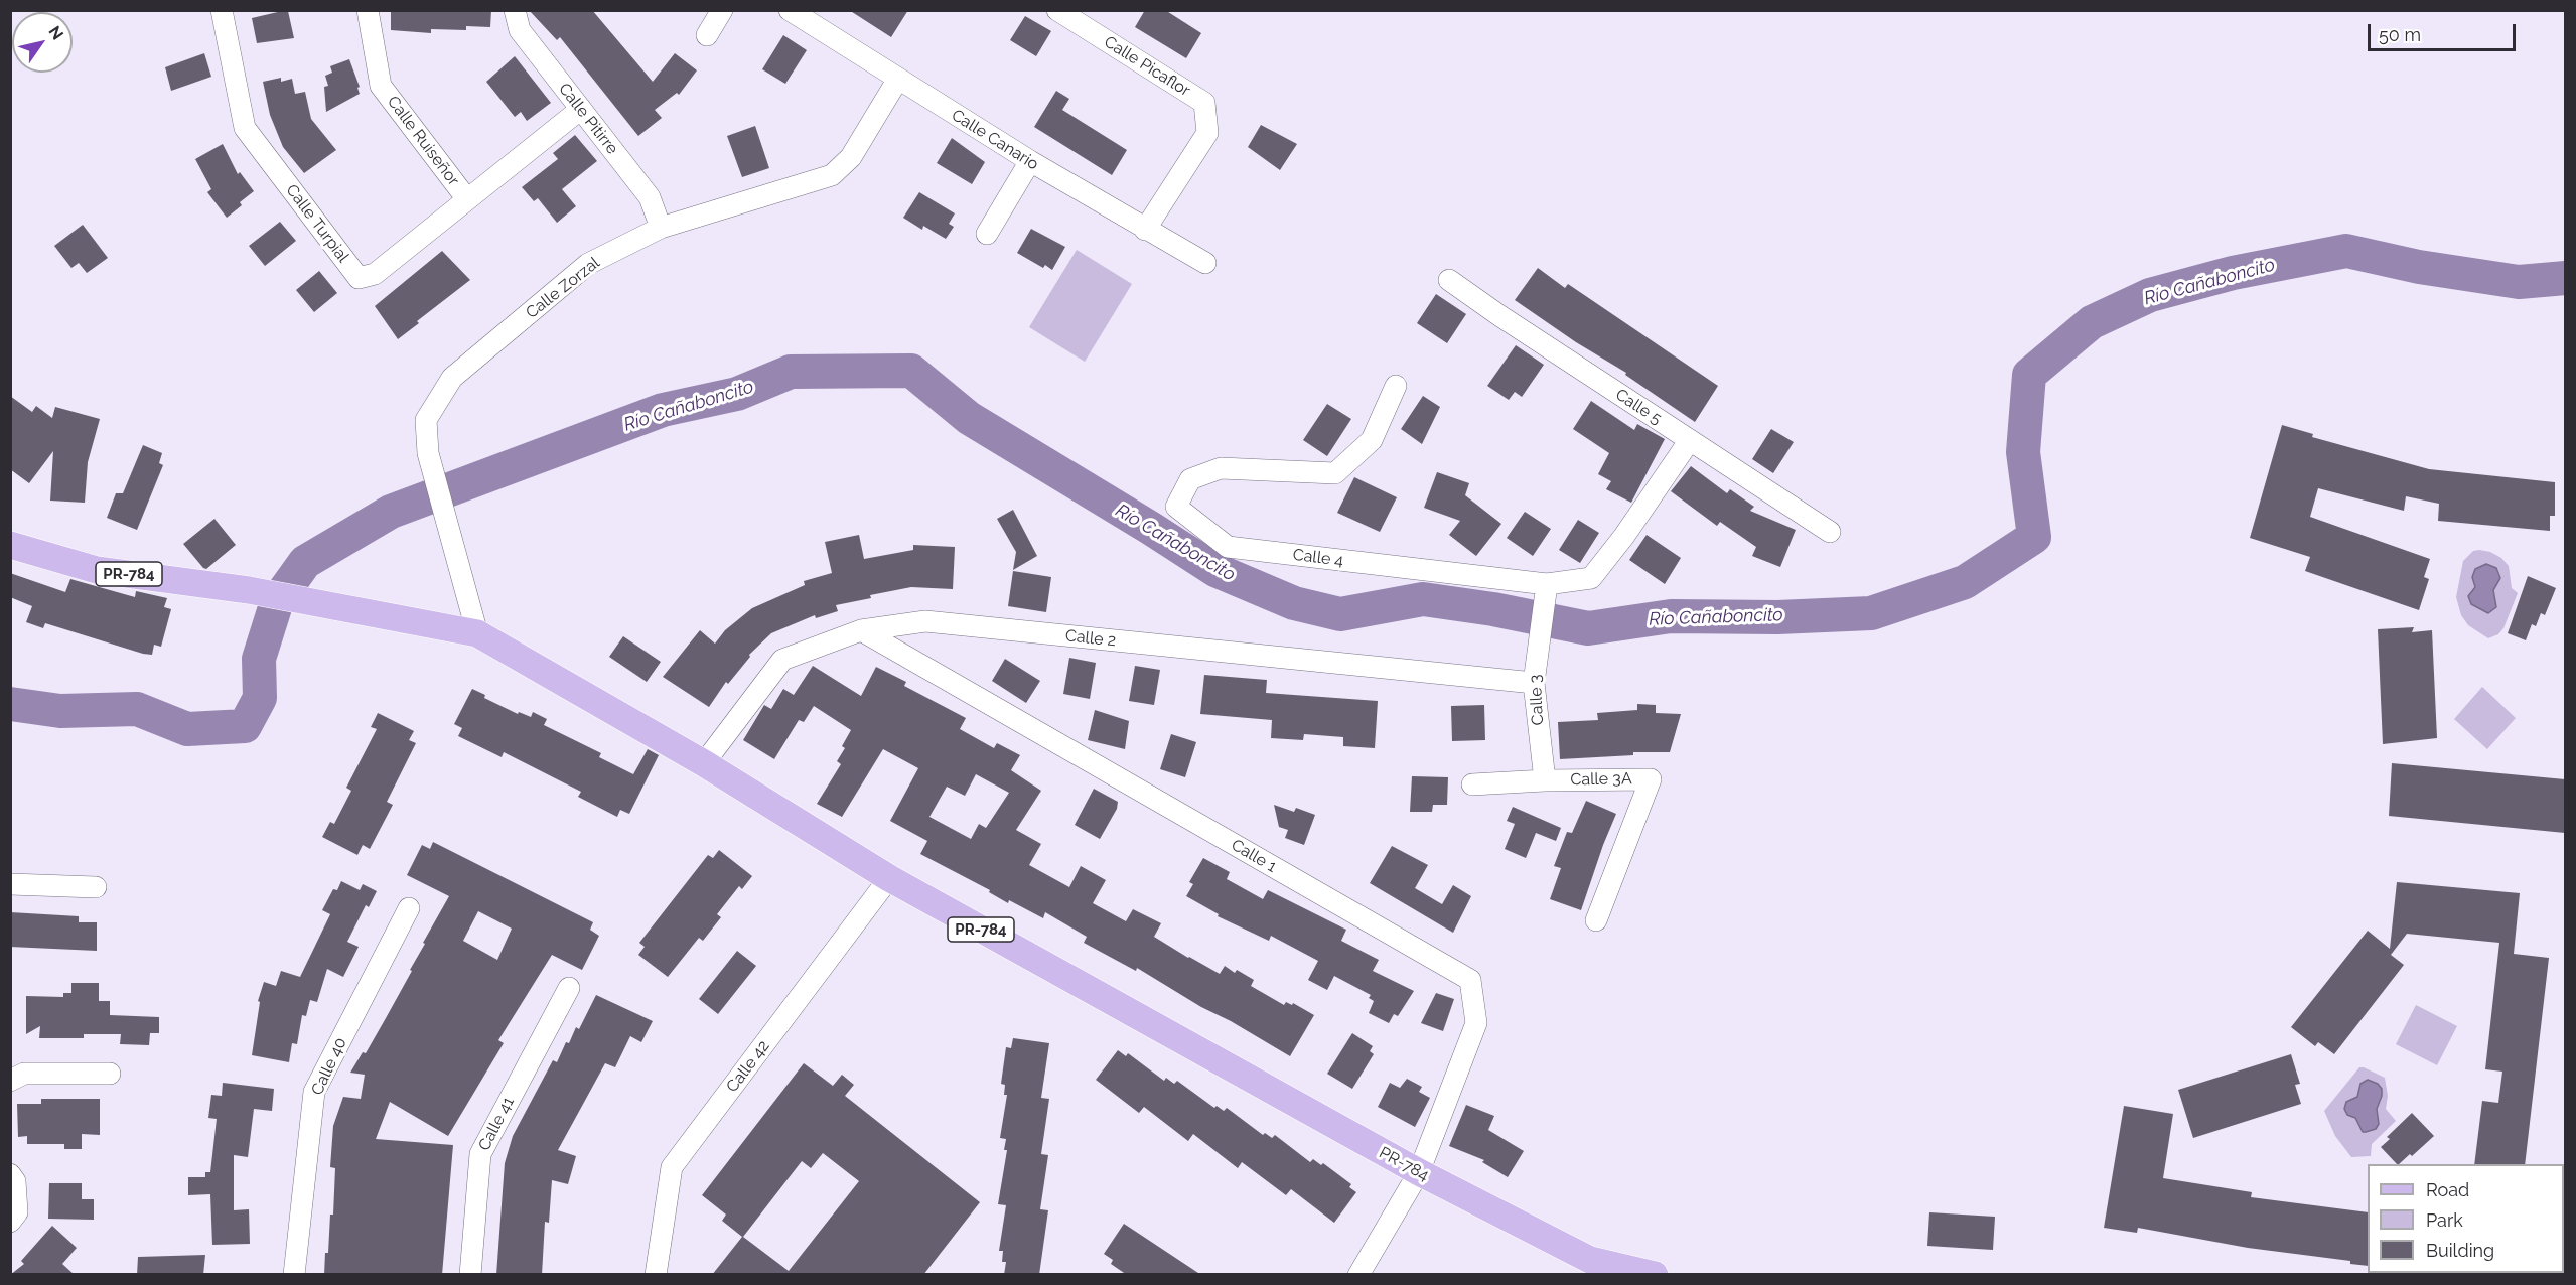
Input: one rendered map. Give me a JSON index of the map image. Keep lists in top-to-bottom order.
{
  "streets": {
    "main road": ["PR-784"],
    "street": [
      "Calle Picaflor",
      "Calle Pitirre",
      "Calle Canario",
      "Calle Ruiseñor",
      "Calle Turpial",
      "Calle Zorzal",
      "Calle 5",
      "Calle 4",
      "Calle 2",
      "Calle 3",
      "Calle 3A",
      "Calle 1",
      "Calle 40",
      "Calle 42",
      "Calle 41"
    ]
  },
  "crossings": [
    ["Calle Picaflor", "Calle Canario"],
    ["Calle Pitirre", "Calle Turpial"],
    ["Calle Pitirre", "Calle Zorzal"],
    ["Calle Canario", "Calle Zorzal"],
    ["Calle Ruiseñor", "Calle Turpial"],
    ["Calle Zorzal", "PR-784"],
    ["Calle 5", "Calle 4"],
    ["Calle 4", "Calle 3"],
    ["PR-784", "Calle 2"],
    ["PR-784", "Calle 1"],
    ["PR-784", "Calle 42"],
    ["Calle 2", "Calle 3"],
    ["Calle 2", "Calle 1"],
    ["Calle 3", "Calle 3A"]
  ],
  "water": ["Río Cañaboncito"],
  "legend": ["Road", "Park", "Building"],
  "scale_bar": "50 m",
  "north": "top right"
}
